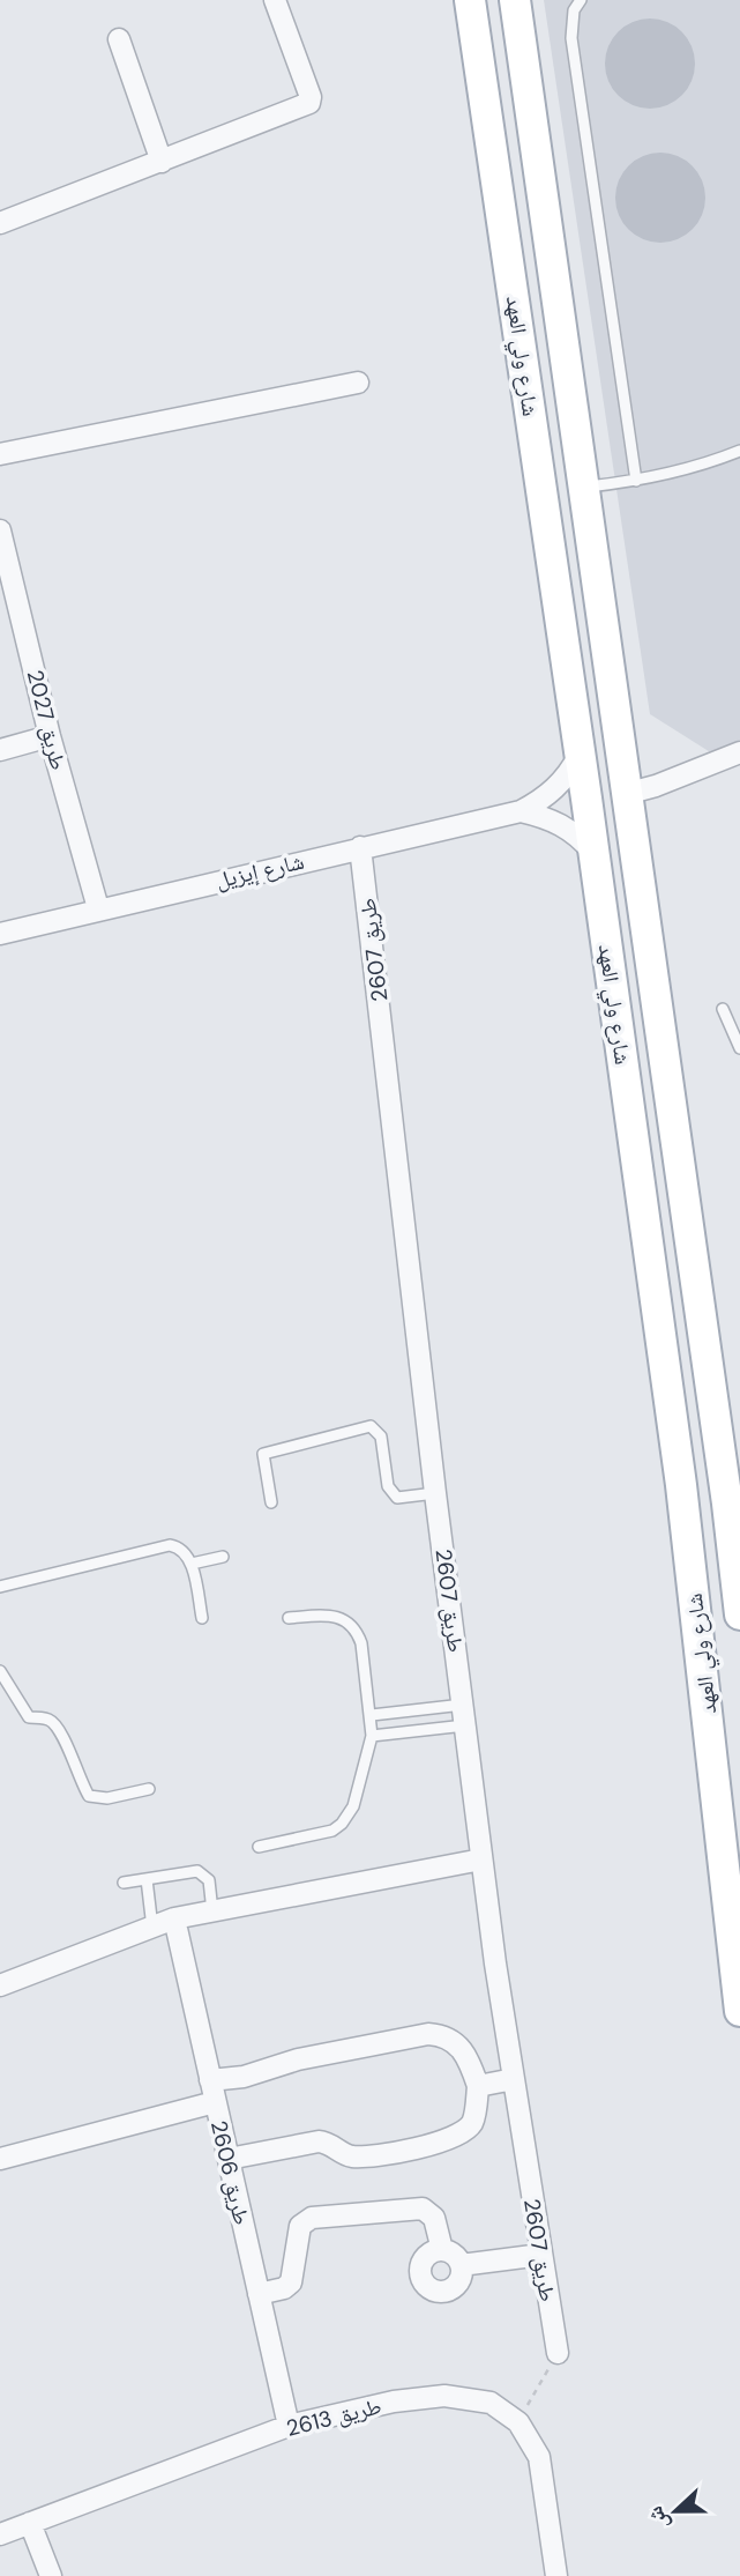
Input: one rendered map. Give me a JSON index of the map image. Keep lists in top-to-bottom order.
{
  "streets": {
    "main road": ["شارع ولي العهد"],
    "street": [
      "طريق 2027",
      "شارع إيزيل",
      "طريق 2607",
      "طريق 2606",
      "طريق 2613"
    ]
  },
  "crossings": [
    ["شارع ولي العهد", "شارع إيزيل"],
    ["طريق 2027", "شارع إيزيل"],
    ["شارع إيزيل", "طريق 2607"],
    ["طريق 2606", "طريق 2613"]
  ],
  "north": "left"
}
